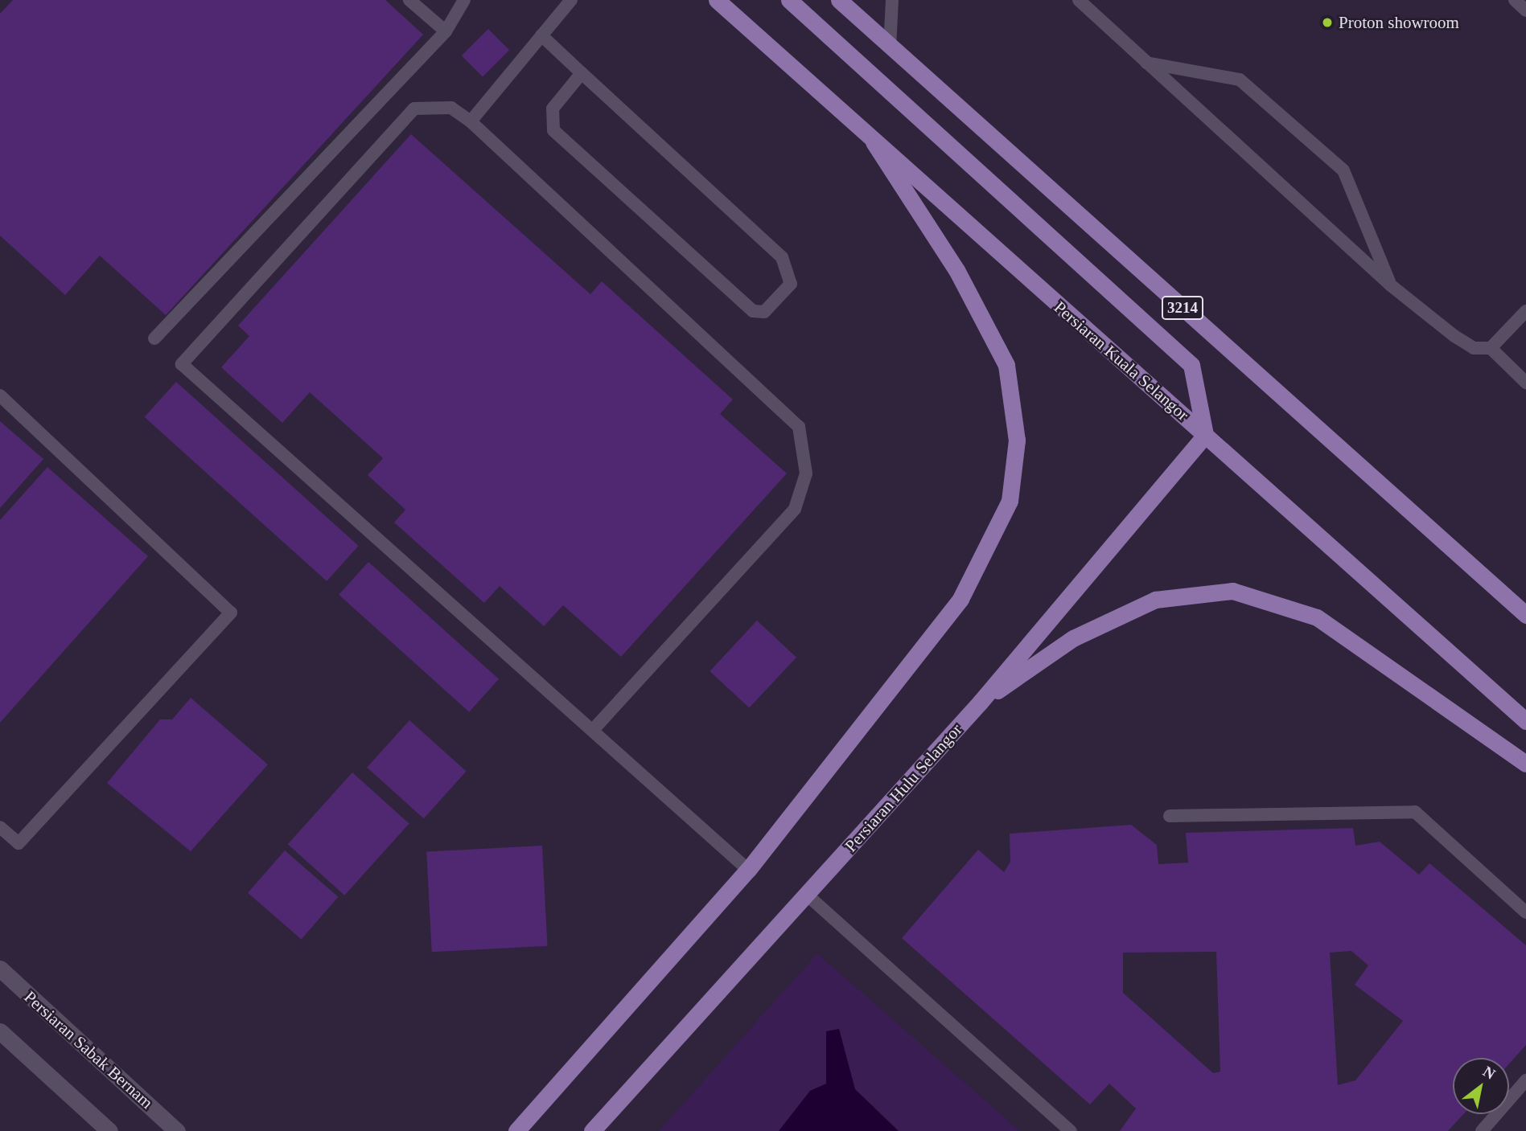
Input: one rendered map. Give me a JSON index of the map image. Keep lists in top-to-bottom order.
{
  "streets": {
    "main road": ["3214", "Persiaran Kuala Selangor", "Persiaran Hulu Selangor"],
    "street": ["Persiaran Sabak Bernam"]
  },
  "crossings": [
    ["Persiaran Kuala Selangor", "Persiaran Hulu Selangor"]
  ],
  "places": ["Proton showroom"],
  "north": "top right"
}
